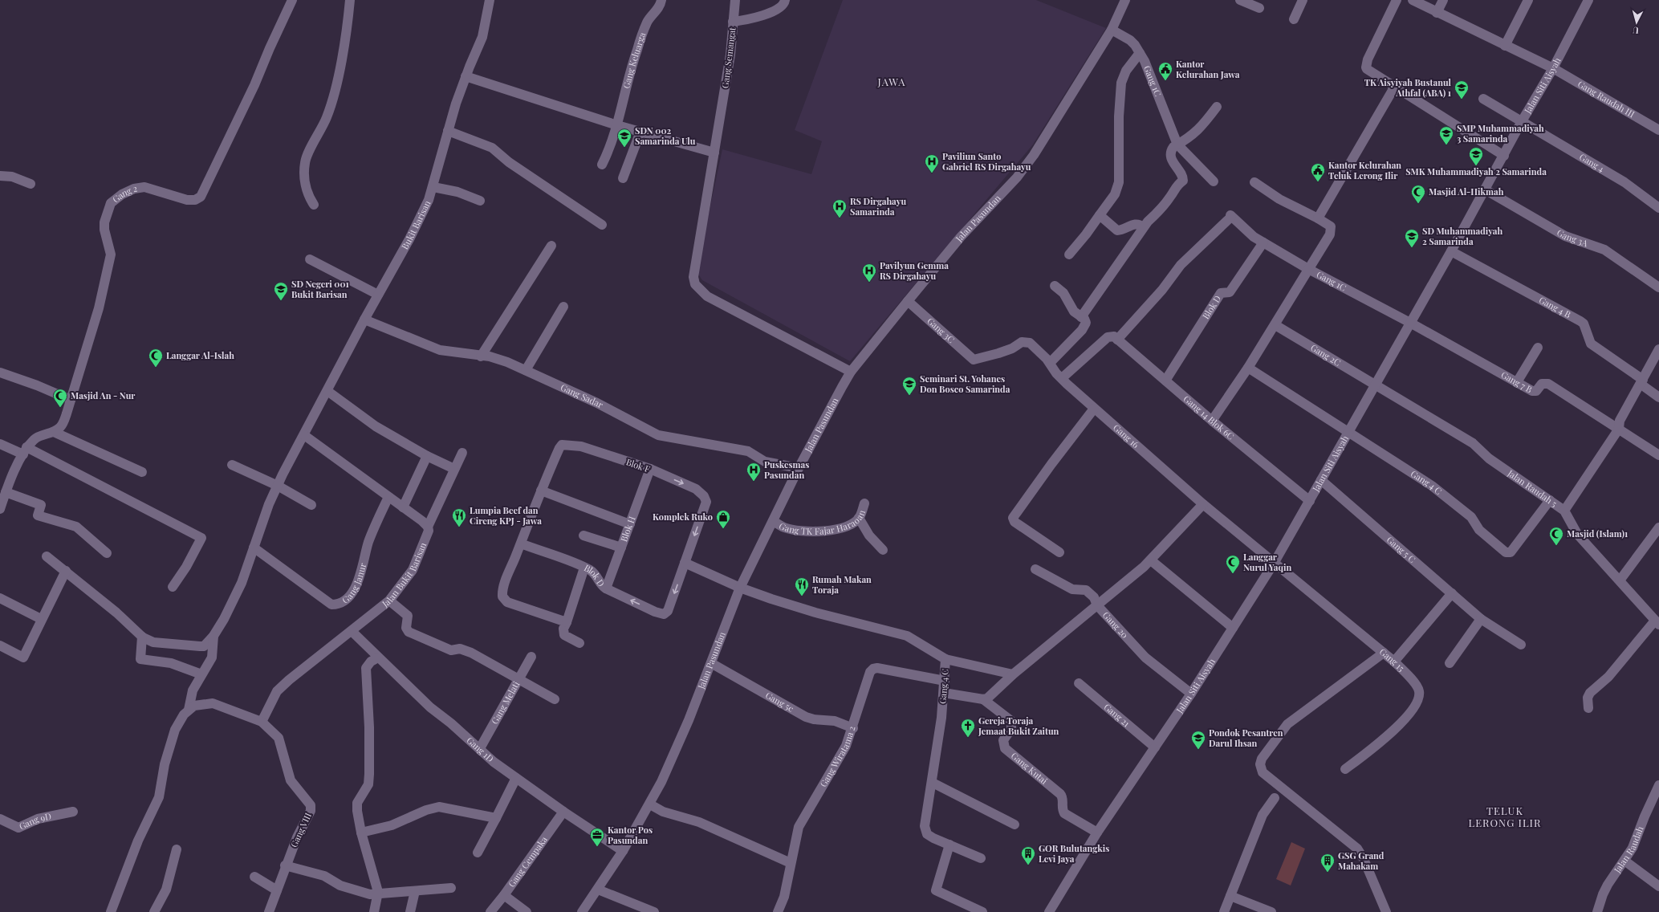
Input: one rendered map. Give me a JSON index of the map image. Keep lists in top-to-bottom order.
{
  "streets": {
    "street": [
      "Gang Semangat",
      "Gang Keluarga",
      "Gang 1C",
      "Jalan Siti Aisyah",
      "Gang Raudah III",
      "Gang 4",
      "Gang 2",
      "Jalan Pasundan",
      "Bukit Barisan",
      "Gang 3A",
      "Blok D",
      "Gang 4 B",
      "Gang 3C",
      "Gang 2C",
      "Gang 7 B",
      "Gang Sadar",
      "Gang 14 Blok 6C",
      "Gang 16",
      "Blok F",
      "Gang 4 C",
      "Jalan Raudah 5",
      "Gang TK Fajar Haraoan",
      "Blok H",
      "Gang 5 C",
      "Jalan Bukit Barisan",
      "Gang Janur",
      "Gang 20",
      "Gang 15",
      "Gang Melati",
      "Gang 5c",
      "Gang 21",
      "Gang 1D",
      "Gang Wiratama 2",
      "Gang Kutai",
      "Gang 9D",
      "Gang VIII",
      "Jalan Raudah",
      "Gang Cempaka"
    ]
  },
  "crossings": [
    ["Gang Semangat", "Jalan Pasundan"],
    ["Gang 1C", "Jalan Siti Aisyah"],
    ["Gang 1C", "Jalan Pasundan"],
    ["Gang 1C", "Blok D"],
    ["Gang 1C", "Gang 7 B"],
    ["Gang 1C", "Gang 14 Blok 6C"],
    ["Jalan Siti Aisyah", "Gang Raudah III"],
    ["Jalan Siti Aisyah", "Gang 4"],
    ["Jalan Siti Aisyah", "Gang 3A"],
    ["Jalan Siti Aisyah", "Gang 4 B"],
    ["Jalan Siti Aisyah", "Gang 2C"],
    ["Jalan Siti Aisyah", "Gang 7 B"],
    ["Jalan Siti Aisyah", "Gang 14 Blok 6C"],
    ["Jalan Siti Aisyah", "Gang 16"],
    ["Jalan Siti Aisyah", "Gang 4 C"],
    ["Jalan Siti Aisyah", "Jalan Raudah 5"],
    ["Jalan Siti Aisyah", "Gang 5 C"],
    ["Jalan Siti Aisyah", "Gang 20"],
    ["Jalan Siti Aisyah", "Gang 15"],
    ["Jalan Siti Aisyah", "Gang 21"],
    ["Jalan Siti Aisyah", "Gang Kutai"],
    ["Jalan Pasundan", "Gang 3C"],
    ["Jalan Pasundan", "Gang Sadar"],
    ["Jalan Pasundan", "Gang 4 C"],
    ["Jalan Pasundan", "Gang TK Fajar Haraoan"],
    ["Jalan Pasundan", "Gang 5c"],
    ["Jalan Pasundan", "Gang 1D"],
    ["Bukit Barisan", "Gang Sadar"],
    ["Bukit Barisan", "Gang Janur"],
    ["Blok D", "Gang 14 Blok 6C"],
    ["Blok D", "Blok F"],
    ["Blok D", "Gang 4 C"],
    ["Blok D", "Blok H"],
    ["Gang 3C", "Gang 16"],
    ["Gang 2C", "Jalan Raudah 5"],
    ["Gang 16", "Gang 15"],
    ["Blok F", "Gang 4 C"],
    ["Blok F", "Blok H"],
    ["Gang 4 C", "Jalan Raudah 5"],
    ["Gang 4 C", "Gang Wiratama 2"],
    ["Jalan Bukit Barisan", "Gang 1D"],
    ["Jalan Bukit Barisan", "Gang VIII"],
    ["Gang Melati", "Gang 1D"],
    ["Gang 5c", "Gang Wiratama 2"],
    ["Gang 1D", "Gang Cempaka"]
  ],
  "districts": ["JAWA", "TELUK LERONG ILIR"],
  "places": {
    "public building": ["Kantor Kelurahan Jawa", "Kantor Kelurahan Teluk Lerong Ilir"],
    "school or university": [
      "TK Aisyiyah Bustanul Athfal (ABA) 1",
      "SMP Muhammadiyah 3 Samarinda",
      "SDN 002 Samarinda Ulu",
      "SMK Muhammadiyah 2 Samarinda",
      "SD Muhammadiyah 2 Samarinda",
      "SD Negeri 001 Bukit Barisan",
      "Seminari St. Yohanes Don Bosco Samarinda",
      "Pondok Pesantren Darul Ihsan"
    ],
    "hospital": [
      "Paviliun Santo Gabriel RS Dirgahayu",
      "RS Dirgahayu Samarinda",
      "Pavilyun Gemma RS Dirgahayu",
      "Puskesmas Pasundan"
    ],
    "mosque": [
      "Masjid Al-Hikmah",
      "Langgar Al-Islah",
      "Masjid An - Nur",
      "Masjid (Islam)1",
      "Langgar Nurul Yaqin"
    ],
    "restaurant": ["Lumpia Beef dan Cireng KPJ - Jawa", "Rumah Makan Toraja"],
    "shop": ["Komplek Ruko"],
    "church": ["Gereja Toraja Jemaat Bukit Zaitun"],
    "office": ["Kantor Pos Pasundan"],
    "building": ["GOR Bulutangkis Levi Jaya", "GSG Grand Mahakam"]
  },
  "north": "bottom"
}
